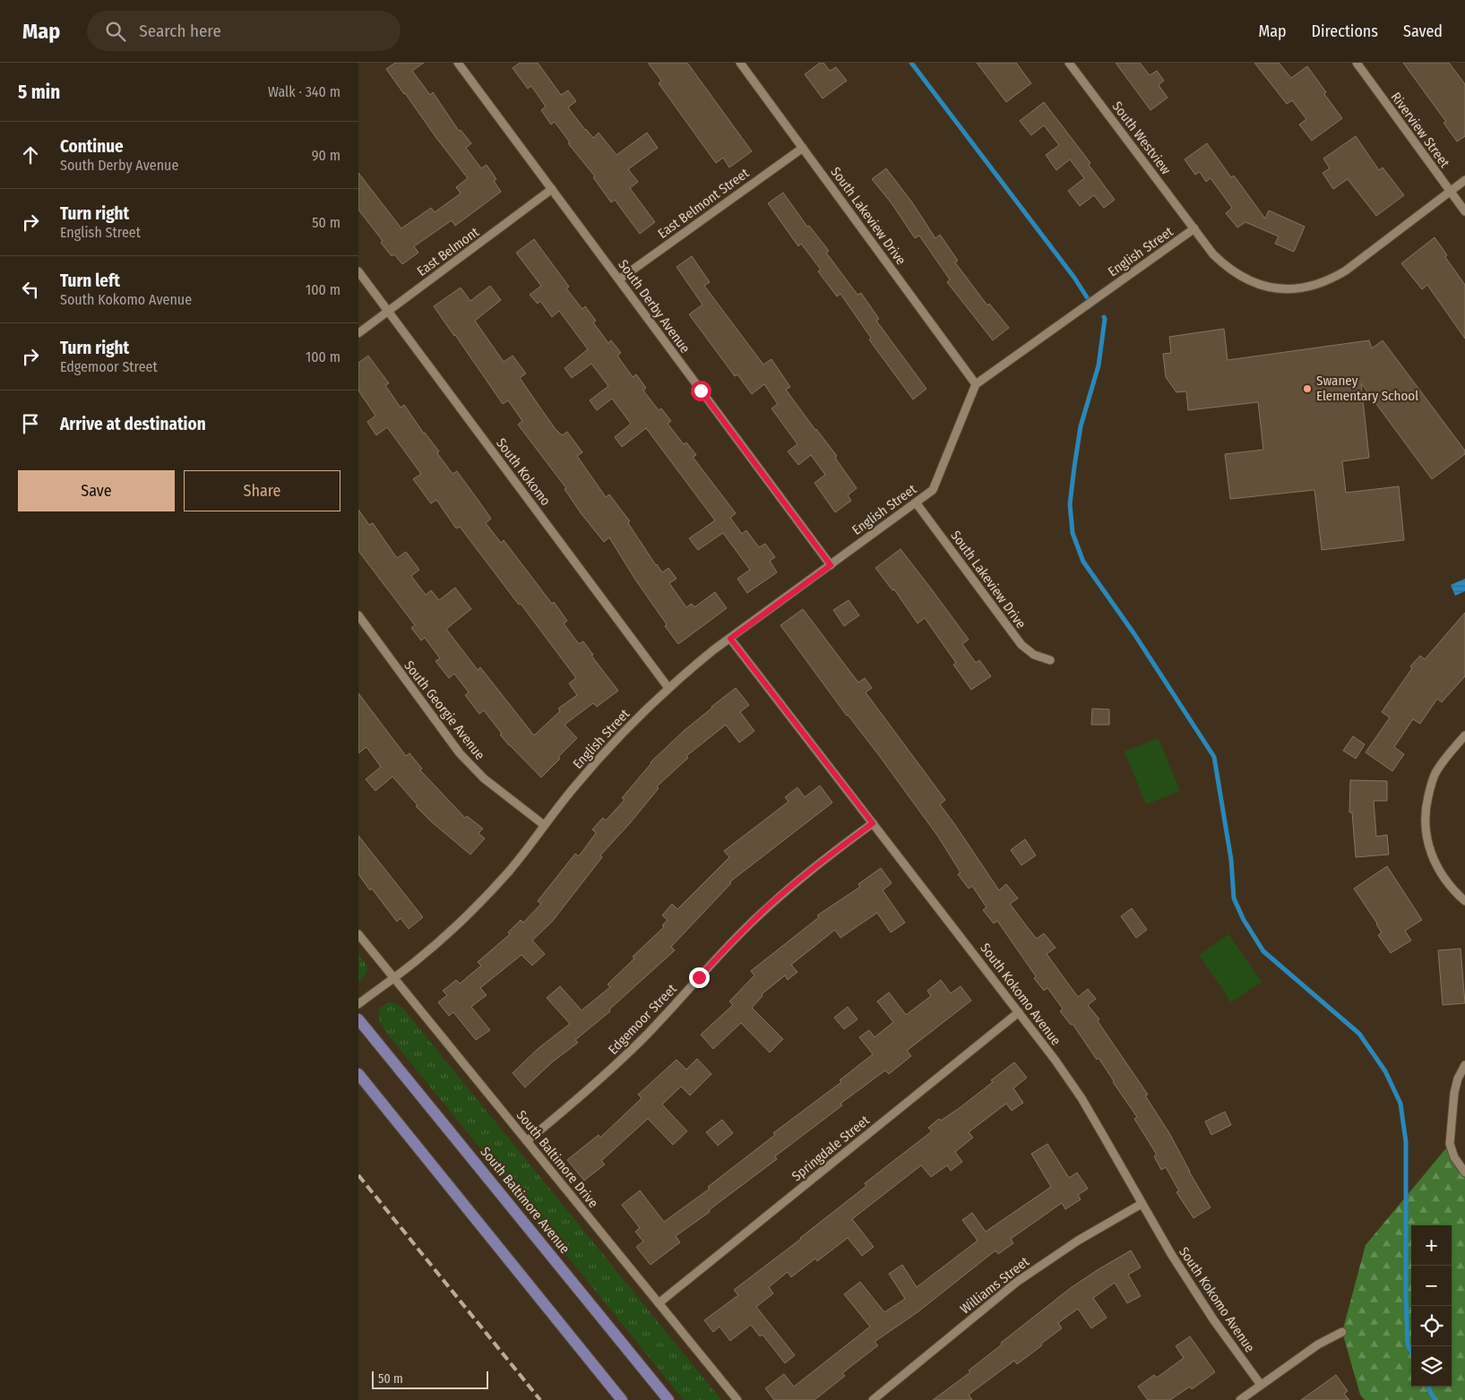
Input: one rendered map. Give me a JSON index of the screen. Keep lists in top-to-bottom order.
{
  "streets": {
    "main road": ["South Baltimore Avenue"],
    "street": [
      "Riverview Street",
      "South Westview",
      "East Belmont Street",
      "South Lakeview Drive",
      "East Belmont",
      "English Street",
      "South Derby Avenue",
      "South Kokomo",
      "South Georgie Avenue",
      "South Kokomo Avenue",
      "Edgemoor Street",
      "Springdale Street",
      "South Baltimore Drive",
      "Williams Street"
    ]
  },
  "crossings": [
    ["Riverview Street", "English Street"],
    ["South Westview", "English Street"],
    ["East Belmont Street", "South Lakeview Drive"],
    ["East Belmont Street", "South Derby Avenue"],
    ["South Lakeview Drive", "English Street"],
    ["East Belmont", "South Derby Avenue"],
    ["East Belmont", "South Kokomo"],
    ["English Street", "South Derby Avenue"],
    ["English Street", "South Kokomo"],
    ["English Street", "South Georgie Avenue"],
    ["English Street", "South Kokomo Avenue"],
    ["English Street", "South Baltimore Drive"],
    ["South Kokomo Avenue", "Edgemoor Street"],
    ["South Kokomo Avenue", "Springdale Street"],
    ["South Kokomo Avenue", "Williams Street"],
    ["Edgemoor Street", "South Baltimore Drive"],
    ["Springdale Street", "South Baltimore Drive"]
  ],
  "places": ["Swaney Elementary School"],
  "scale_bar": "50 m",
  "page": {
    "header": "Map",
    "search": "Search here",
    "nav": ["Map", "Directions", "Saved"],
    "heading": ["5 min", "Walk · 340 m"],
    "list": [
      ["Continue", "South Derby Avenue", "90 m"],
      ["Turn right", "English Street", "50 m"],
      ["Turn left", "South Kokomo Avenue", "100 m"],
      ["Turn right", "Edgemoor Street", "100 m"],
      "Arrive at destination"
    ],
    "buttons": ["Save", "Share"],
    "map_buttons": ["+", "−"],
    "scale": "50 m"
  }
}
